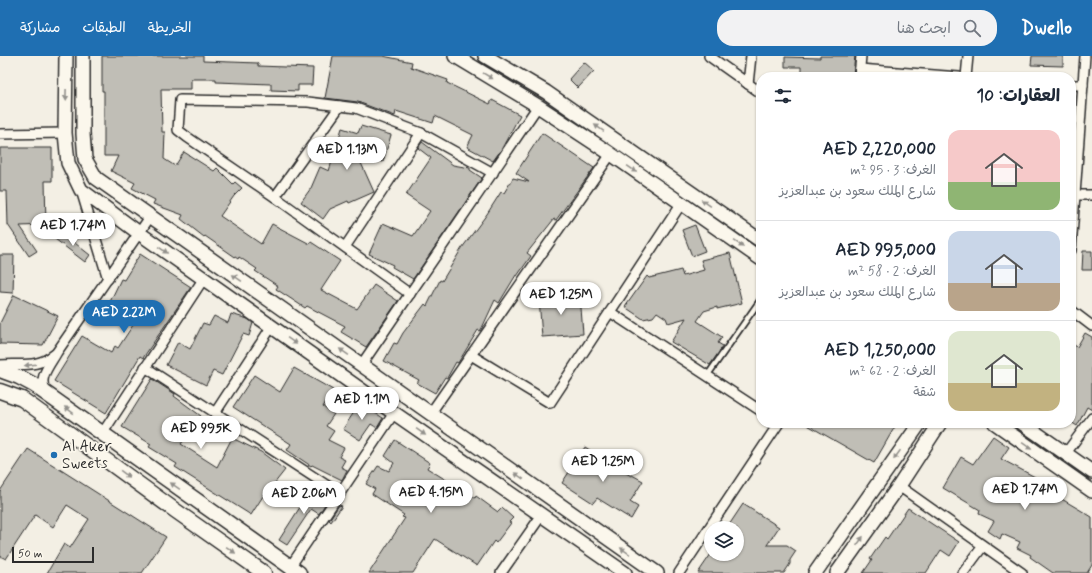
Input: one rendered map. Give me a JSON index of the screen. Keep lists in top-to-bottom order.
{
  "places": ["Al Aker Sweets"],
  "scale_bar": "50 m",
  "page": {
    "header": "Dwello",
    "search": "ابحث هنا",
    "nav": ["الخريطة", "الطبقات", "مشاركة"],
    "heading": "العقارات: 10",
    "list": [
      {
        "name": "AED 2,220,000",
        "note": "الغرف: 3 · 95 m² · شارع الملك سعود بن عبدالعزيز"
      },
      {
        "name": "AED 995,000",
        "note": "الغرف: 2 · 58 m² · شارع الملك سعود بن عبدالعزيز"
      },
      {
        "name": "AED 1,250,000",
        "note": "الغرف: 2 · 62 m² · شقة"
      }
    ],
    "price": [
      "AED 1.13M",
      "AED 1.74M",
      "AED 1.25M",
      "AED 2.22M",
      "AED 1.1M",
      "AED 995K",
      "AED 1.25M",
      "AED 1.74M",
      "AED 4.15M",
      "AED 2.06M"
    ],
    "scale": "50 m"
  }
}
